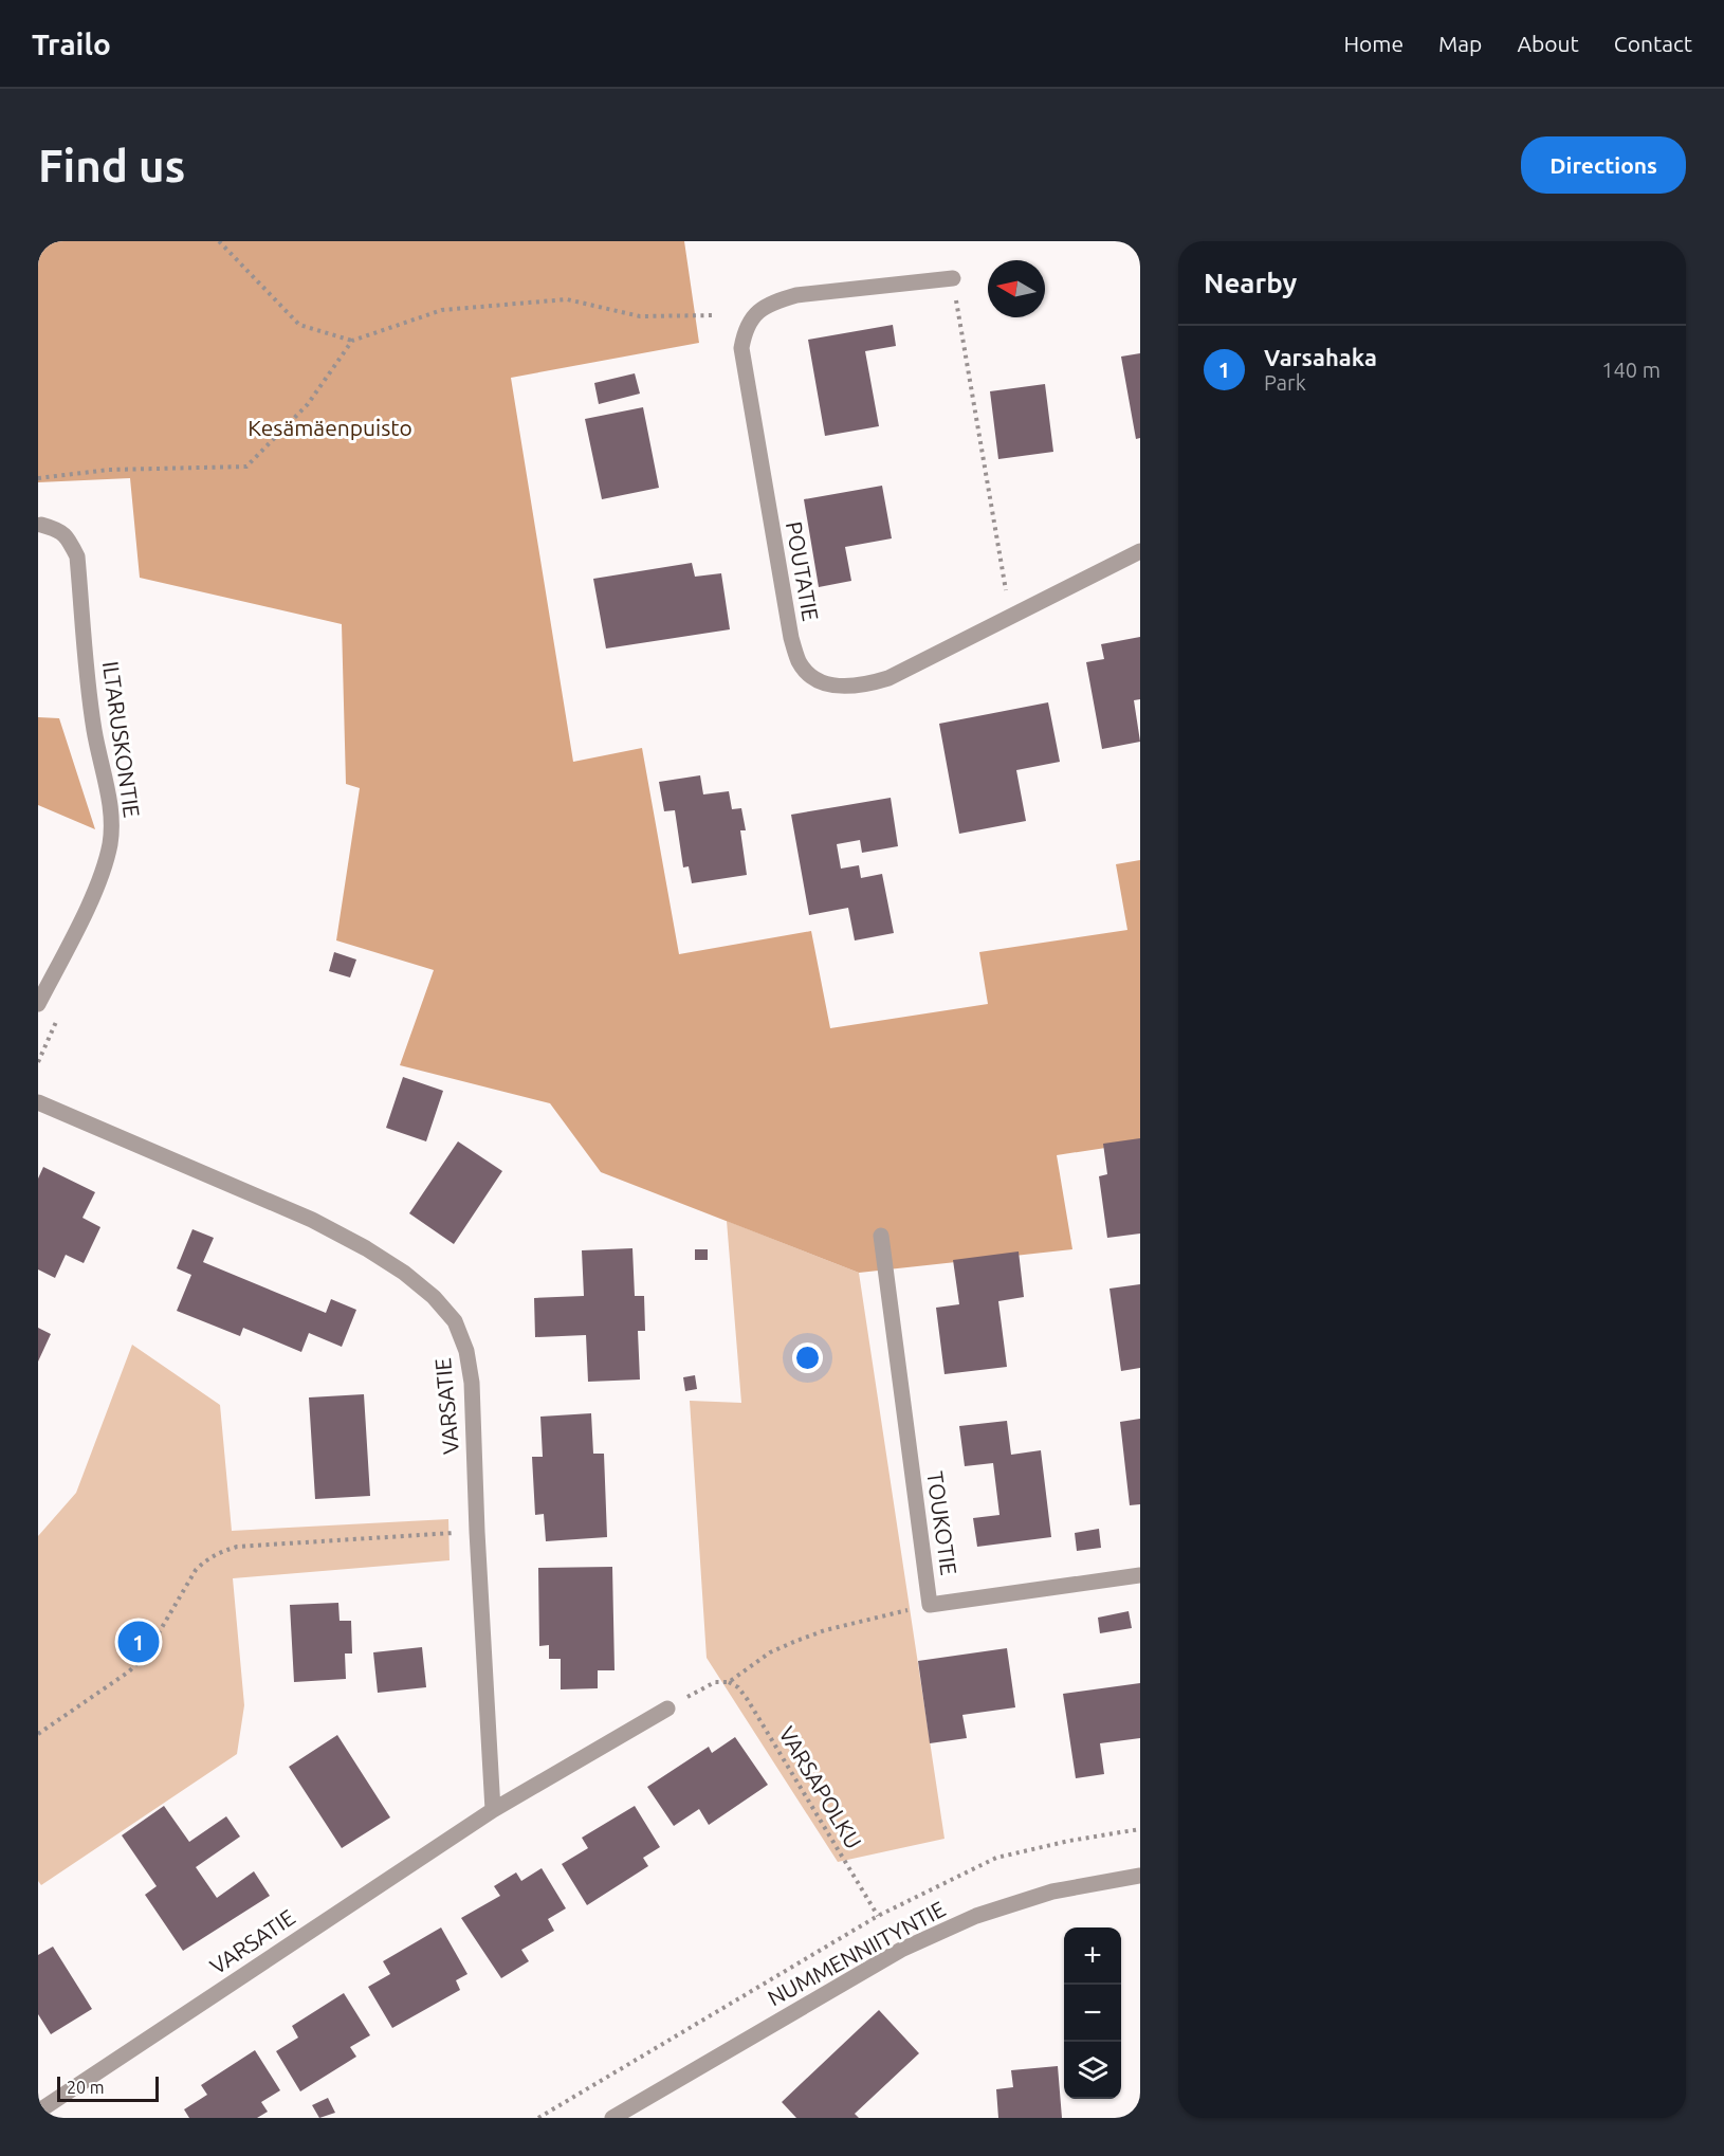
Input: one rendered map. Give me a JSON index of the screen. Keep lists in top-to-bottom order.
{
  "streets": {
    "street": [
      "POUTATIE",
      "ILTARUSKONTIE",
      "VARSATIE",
      "TOUKOTIE",
      "NUMMENNIITYNTIE"
    ],
    "path": ["VARSAPOLKU"]
  },
  "parks": ["Kesämäenpuisto"],
  "scale_bar": "20 m",
  "north": "left",
  "page": {
    "header": "Trailo",
    "nav": [
      "Home",
      "Map",
      "About",
      "Contact"
    ],
    "buttons": "Directions",
    "title": "Find us",
    "heading": "Nearby",
    "list": [
      {
        "mark": "1",
        "name": "Varsahaka",
        "note": "Park",
        "value": "140 m"
      }
    ],
    "pins": "1",
    "map_buttons": ["+", "−"],
    "scale": "20 m"
  }
}
